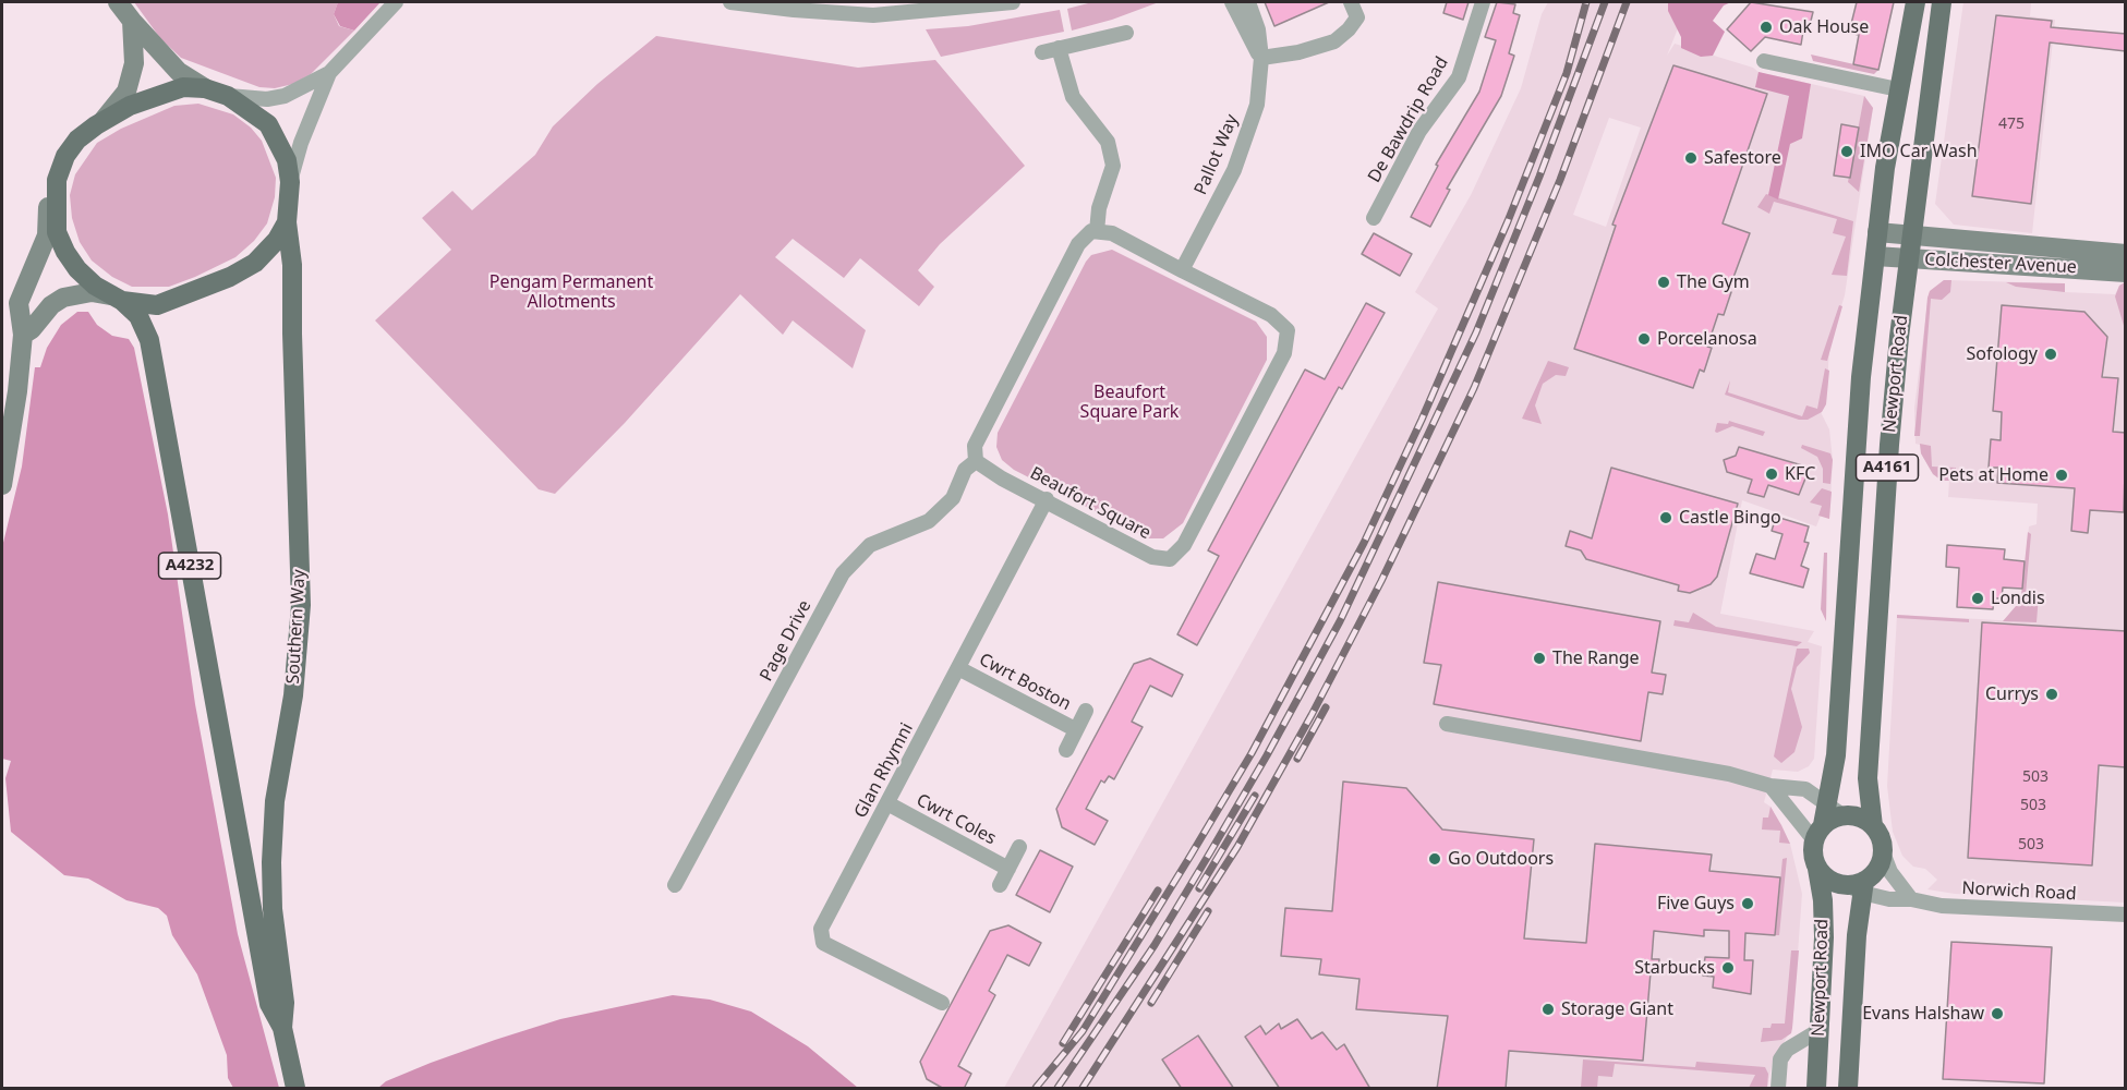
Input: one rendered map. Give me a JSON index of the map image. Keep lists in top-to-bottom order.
{
  "streets": {
    "main road": [
      "Newport Road",
      "A4161",
      "A4232",
      "Southern Way"
    ],
    "street": [
      "De Bawdrip Road",
      "Pallot Way",
      "Colchester Avenue",
      "Beaufort Square",
      "Page Drive",
      "Cwrt Boston",
      "Glan Rhymni",
      "Cwrt Coles",
      "Norwich Road"
    ]
  },
  "crossings": [
    ["Pallot Way", "Beaufort Square"],
    ["Colchester Avenue", "Newport Road"],
    ["Newport Road", "A4161"],
    ["Newport Road", "Norwich Road"],
    ["A4161", "Norwich Road"],
    ["Beaufort Square", "Page Drive"],
    ["Beaufort Square", "Glan Rhymni"],
    ["Cwrt Boston", "Glan Rhymni"],
    ["Glan Rhymni", "Cwrt Coles"]
  ],
  "parks": ["Pengam Permanent Allotments", "Beaufort Square Park"],
  "places": [
    "Oak House",
    "IMO Car Wash",
    "Safestore",
    "The Gym",
    "Porcelanosa",
    "Sofology",
    "KFC",
    "Pets at Home",
    "Castle Bingo",
    "Londis",
    "The Range",
    "Currys",
    "Go Outdoors",
    "Five Guys",
    "Starbucks",
    "Storage Giant",
    "Evans Halshaw"
  ],
  "house_numbers": [
    "475",
    "503",
    "503",
    "503"
  ]
}
